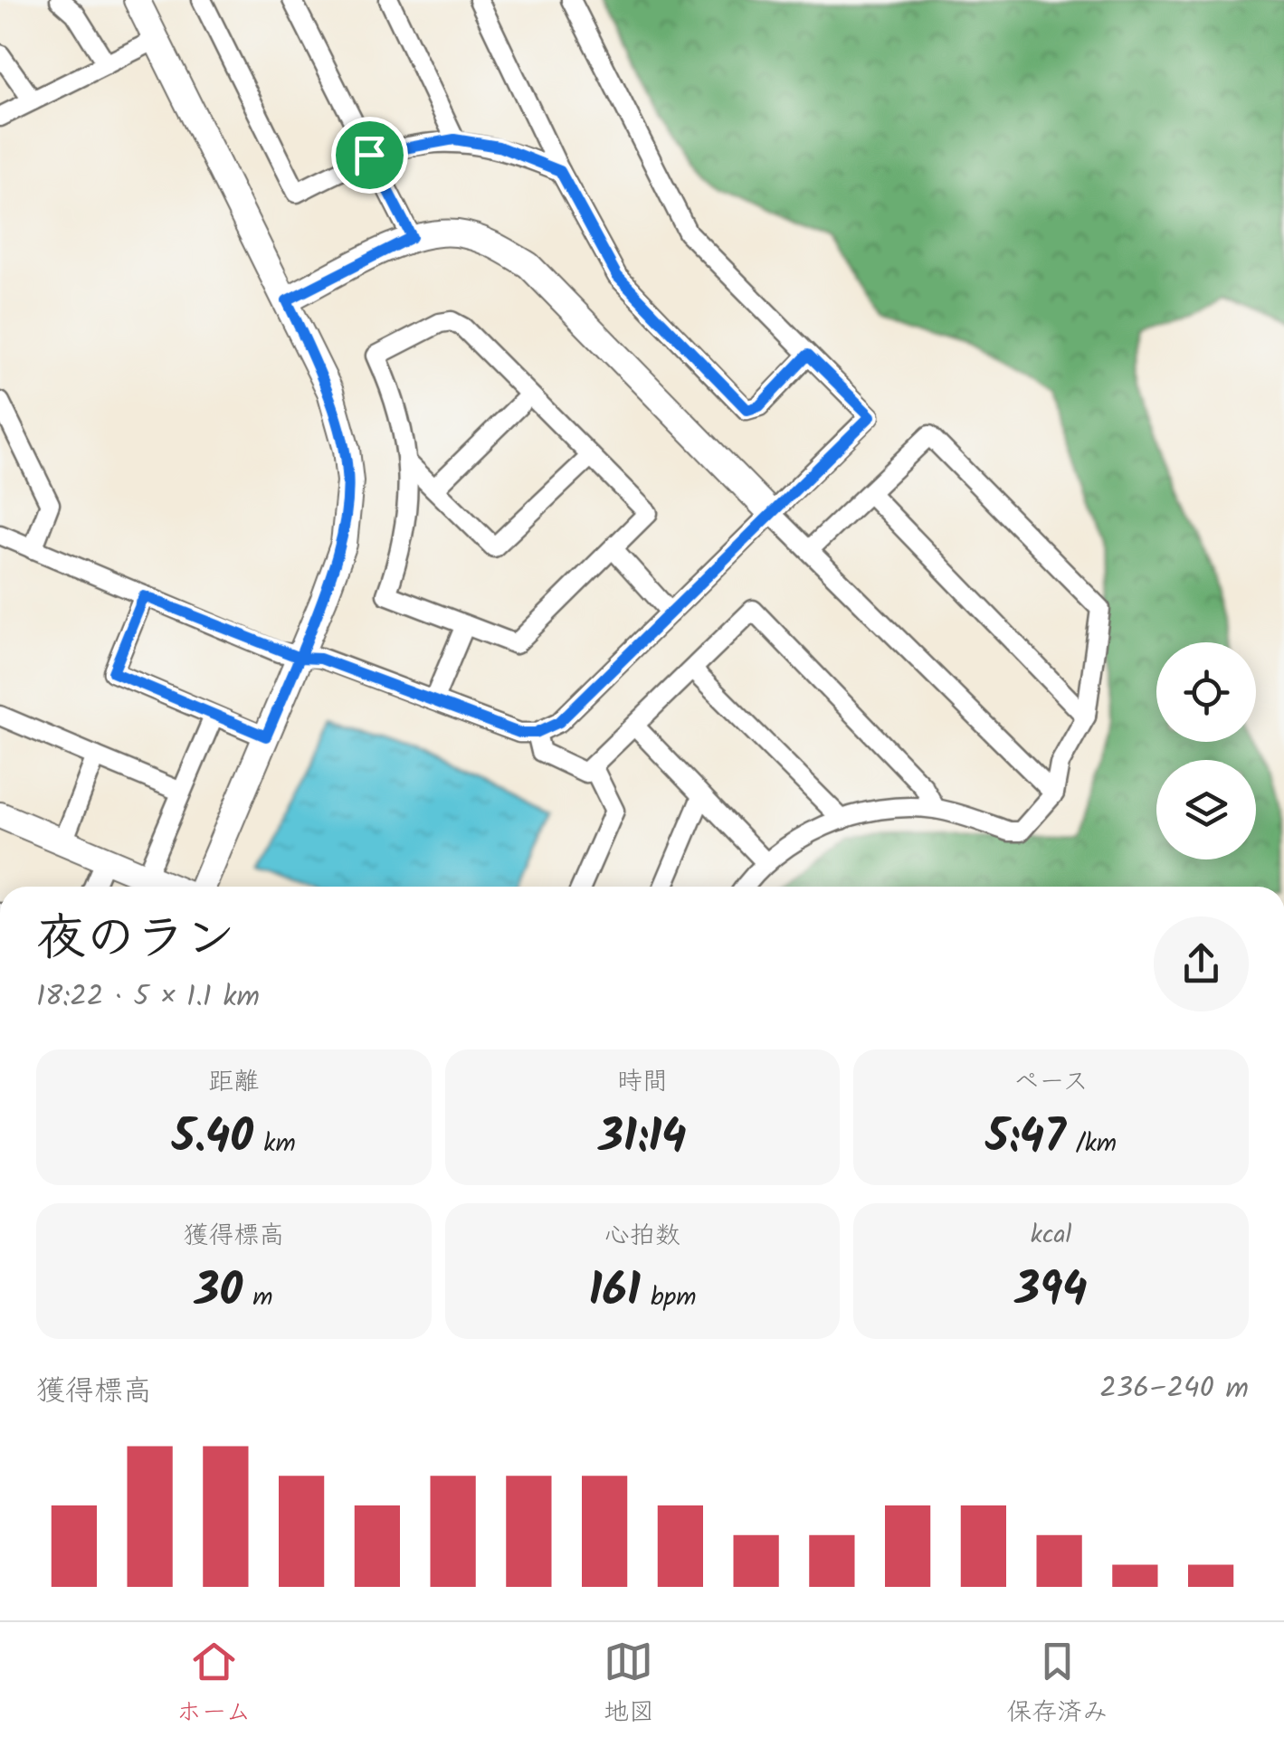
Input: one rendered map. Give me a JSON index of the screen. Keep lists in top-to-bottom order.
{
  "page": {
    "heading": ["夜のラン", "18:22 · 5 × 1.1 km"],
    "stats": [
      ["距離", "5.40 km"],
      ["時間", "31:14"],
      ["ペース", "5:47 /km"],
      ["獲得標高", "30 m"],
      ["心拍数", "161 bpm"],
      ["kcal", "394"]
    ],
    "chart": ["獲得標高", "236–240 m"],
    "tabs": ["ホーム", "地図", "保存済み"]
  }
}
